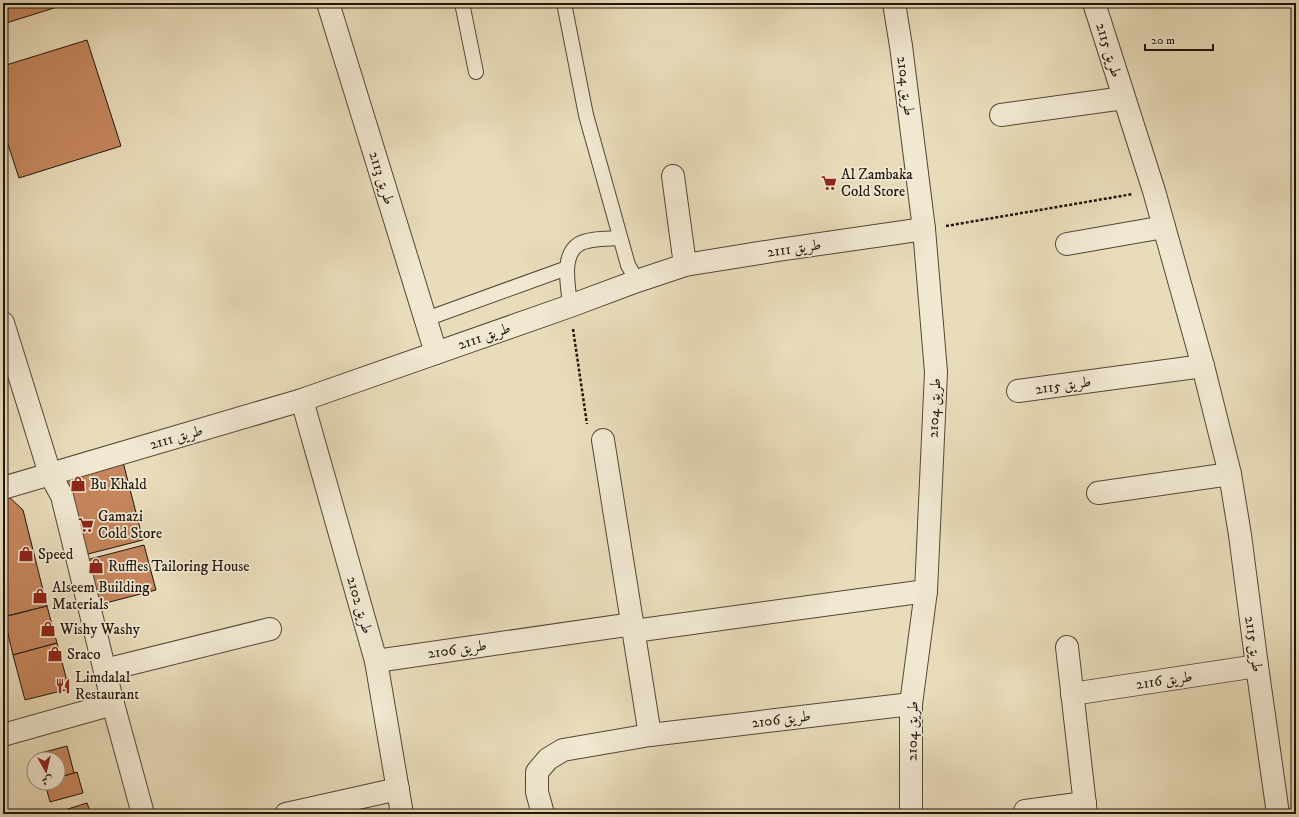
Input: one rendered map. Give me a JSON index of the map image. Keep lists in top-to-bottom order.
{
  "streets": {
    "street": [
      "طريق 2115",
      "طريق 2104",
      "طريق 2113",
      "طريق 2111",
      "طريق 2102",
      "طريق 2106",
      "طريق 2116"
    ]
  },
  "crossings": [
    ["طريق 2115", "طريق 2116"],
    ["طريق 2104", "طريق 2111"],
    ["طريق 2104", "طريق 2106"],
    ["طريق 2113", "طريق 2111"],
    ["طريق 2111", "طريق 2102"],
    ["طريق 2102", "طريق 2106"]
  ],
  "places": {
    "supermarket": ["Al Zambaka Cold Store", "Gamazi Cold Store"],
    "shop": [
      "Bu Khald",
      "Speed",
      "Ruffles Tailoring House",
      "Alseem Building Materials",
      "Wishy Washy",
      "Sraco"
    ],
    "restaurant": ["Limdalal Restaurant"]
  },
  "scale_bar": "20 m",
  "north": "bottom"
}
